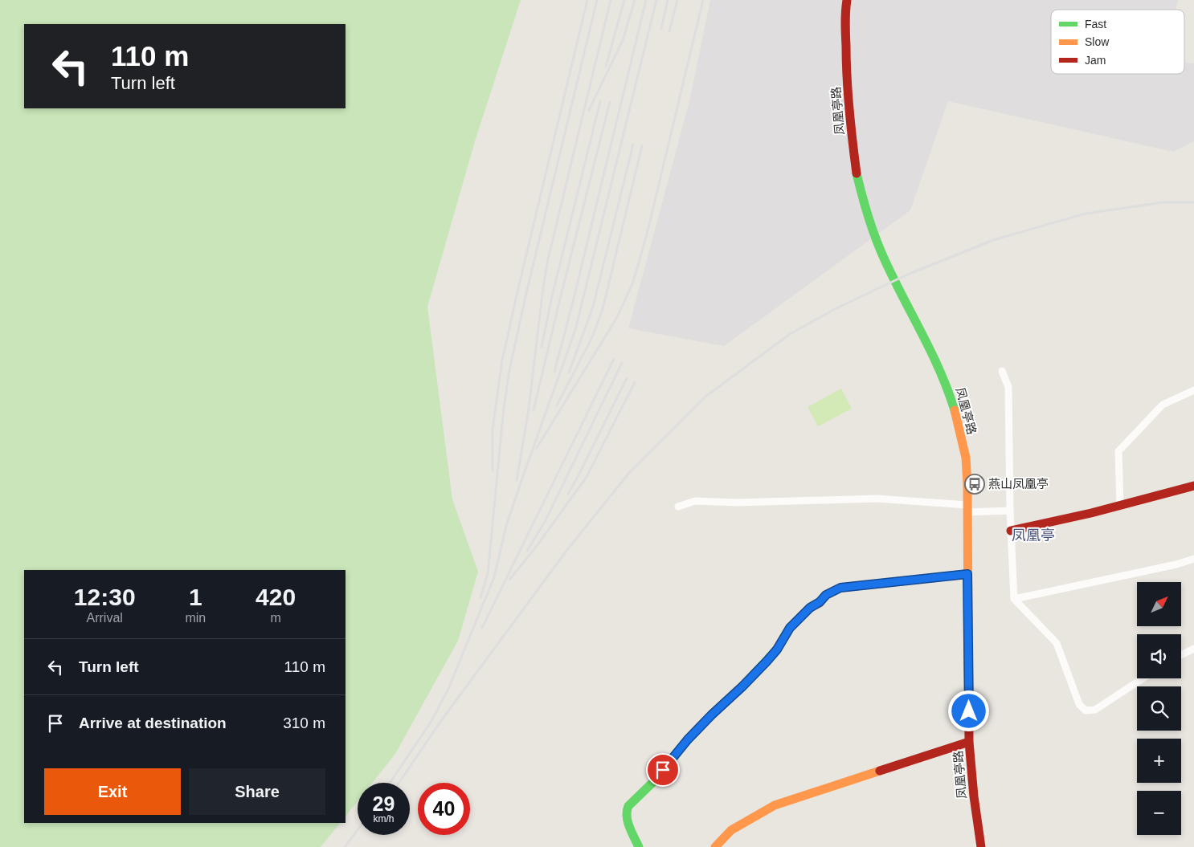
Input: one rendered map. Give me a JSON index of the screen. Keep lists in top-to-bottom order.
{
  "streets": {
    "street": ["凤凰亭路"]
  },
  "districts": ["凤凰亭"],
  "places": {
    "bus stop": ["燕山凤凰亭"]
  },
  "legend": ["Fast", "Slow", "Jam"],
  "north": "top right",
  "page": {
    "turn": ["110 m", "Turn left"],
    "eta": [
      "12:30",
      "Arrival",
      "1",
      "min",
      "420",
      "m"
    ],
    "map_buttons": ["+", "−"],
    "list": [
      {
        "name": "Turn left",
        "value": "110 m"
      },
      {
        "name": "Arrive at destination",
        "value": "310 m"
      }
    ],
    "buttons": ["Exit", "Share"],
    "speed": "29 km/h",
    "limit": "40"
  }
}
